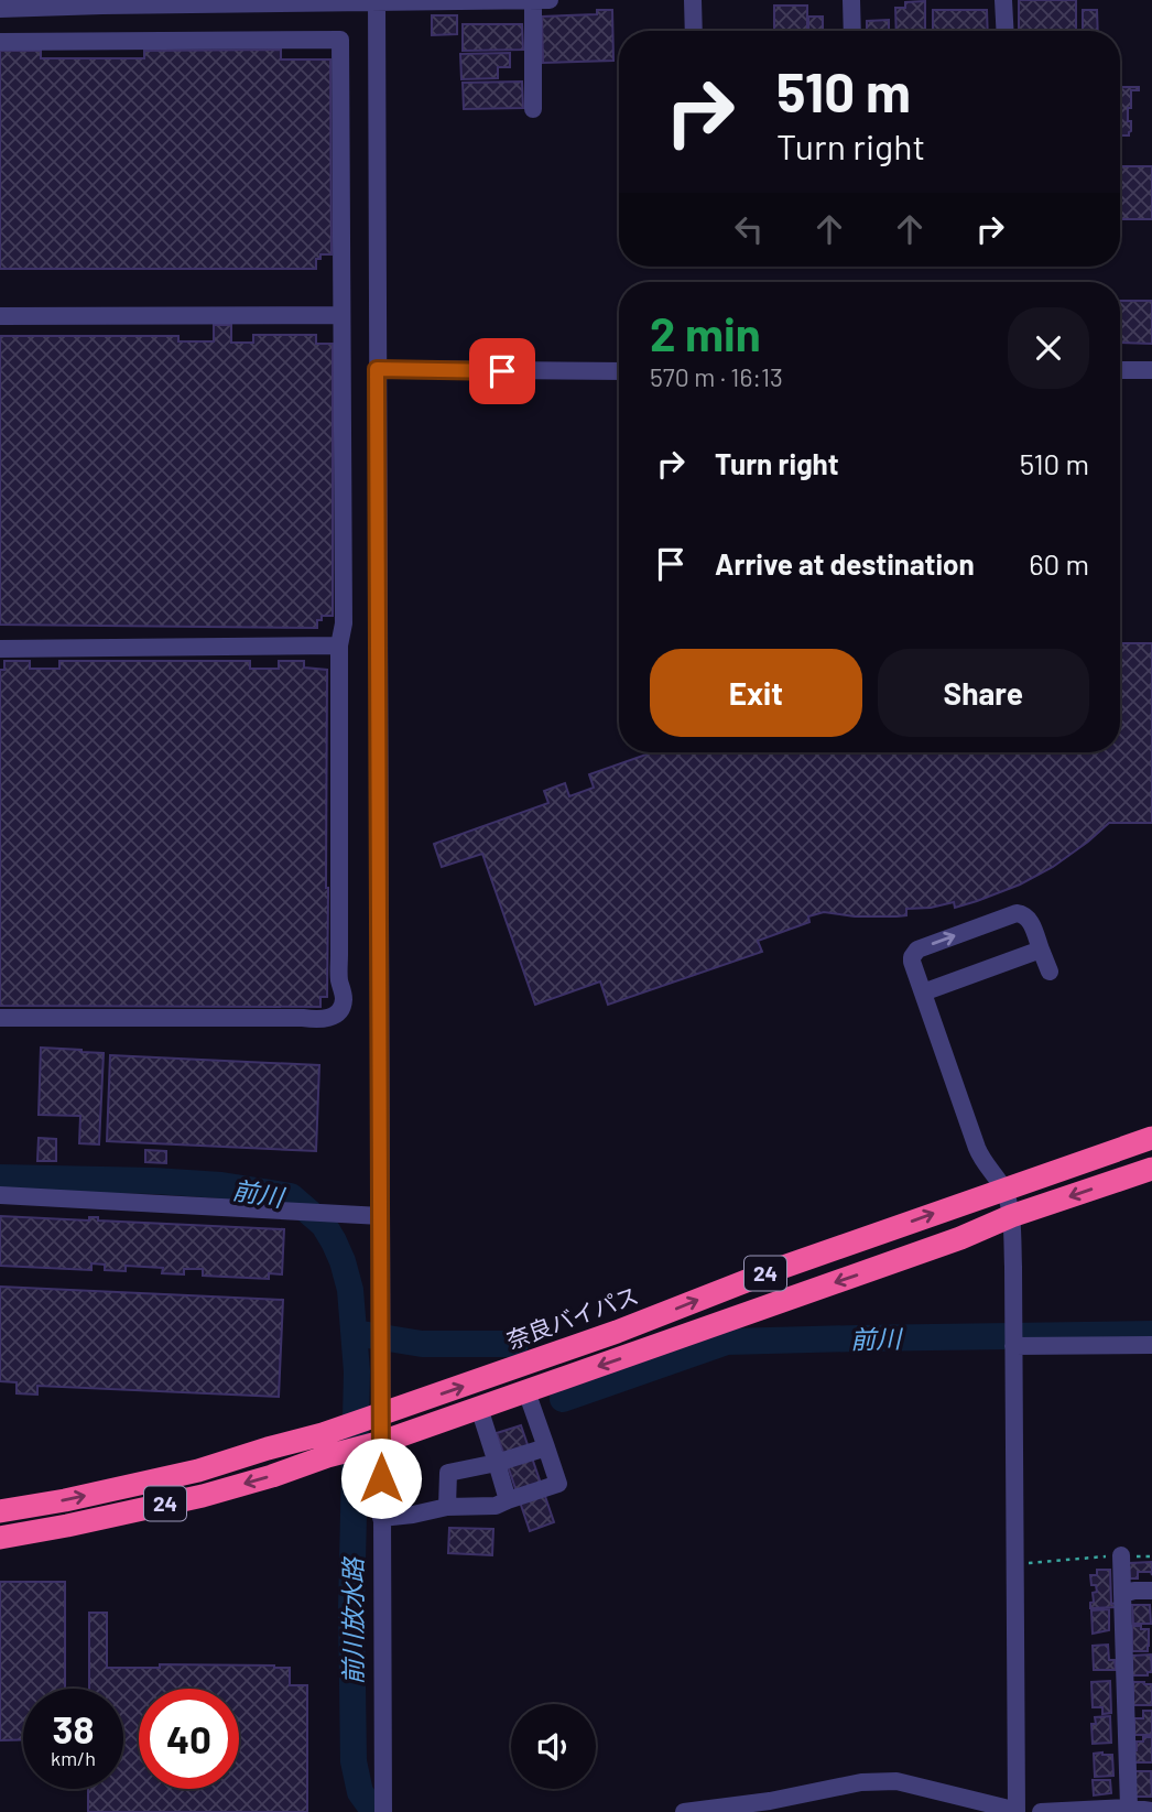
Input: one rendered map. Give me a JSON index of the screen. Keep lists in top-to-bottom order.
{
  "streets": {
    "highway": ["24", "奈良バイパス"]
  },
  "water": ["前川", "前川放水路"],
  "page": {
    "turn": ["510 m", "Turn right"],
    "heading": ["2 min", "570 m · 16:13"],
    "list": [
      {
        "name": "Turn right",
        "value": "510 m"
      },
      {
        "name": "Arrive at destination",
        "value": "60 m"
      }
    ],
    "buttons": ["Exit", "Share"],
    "speed": "38 km/h",
    "limit": "40"
  }
}
